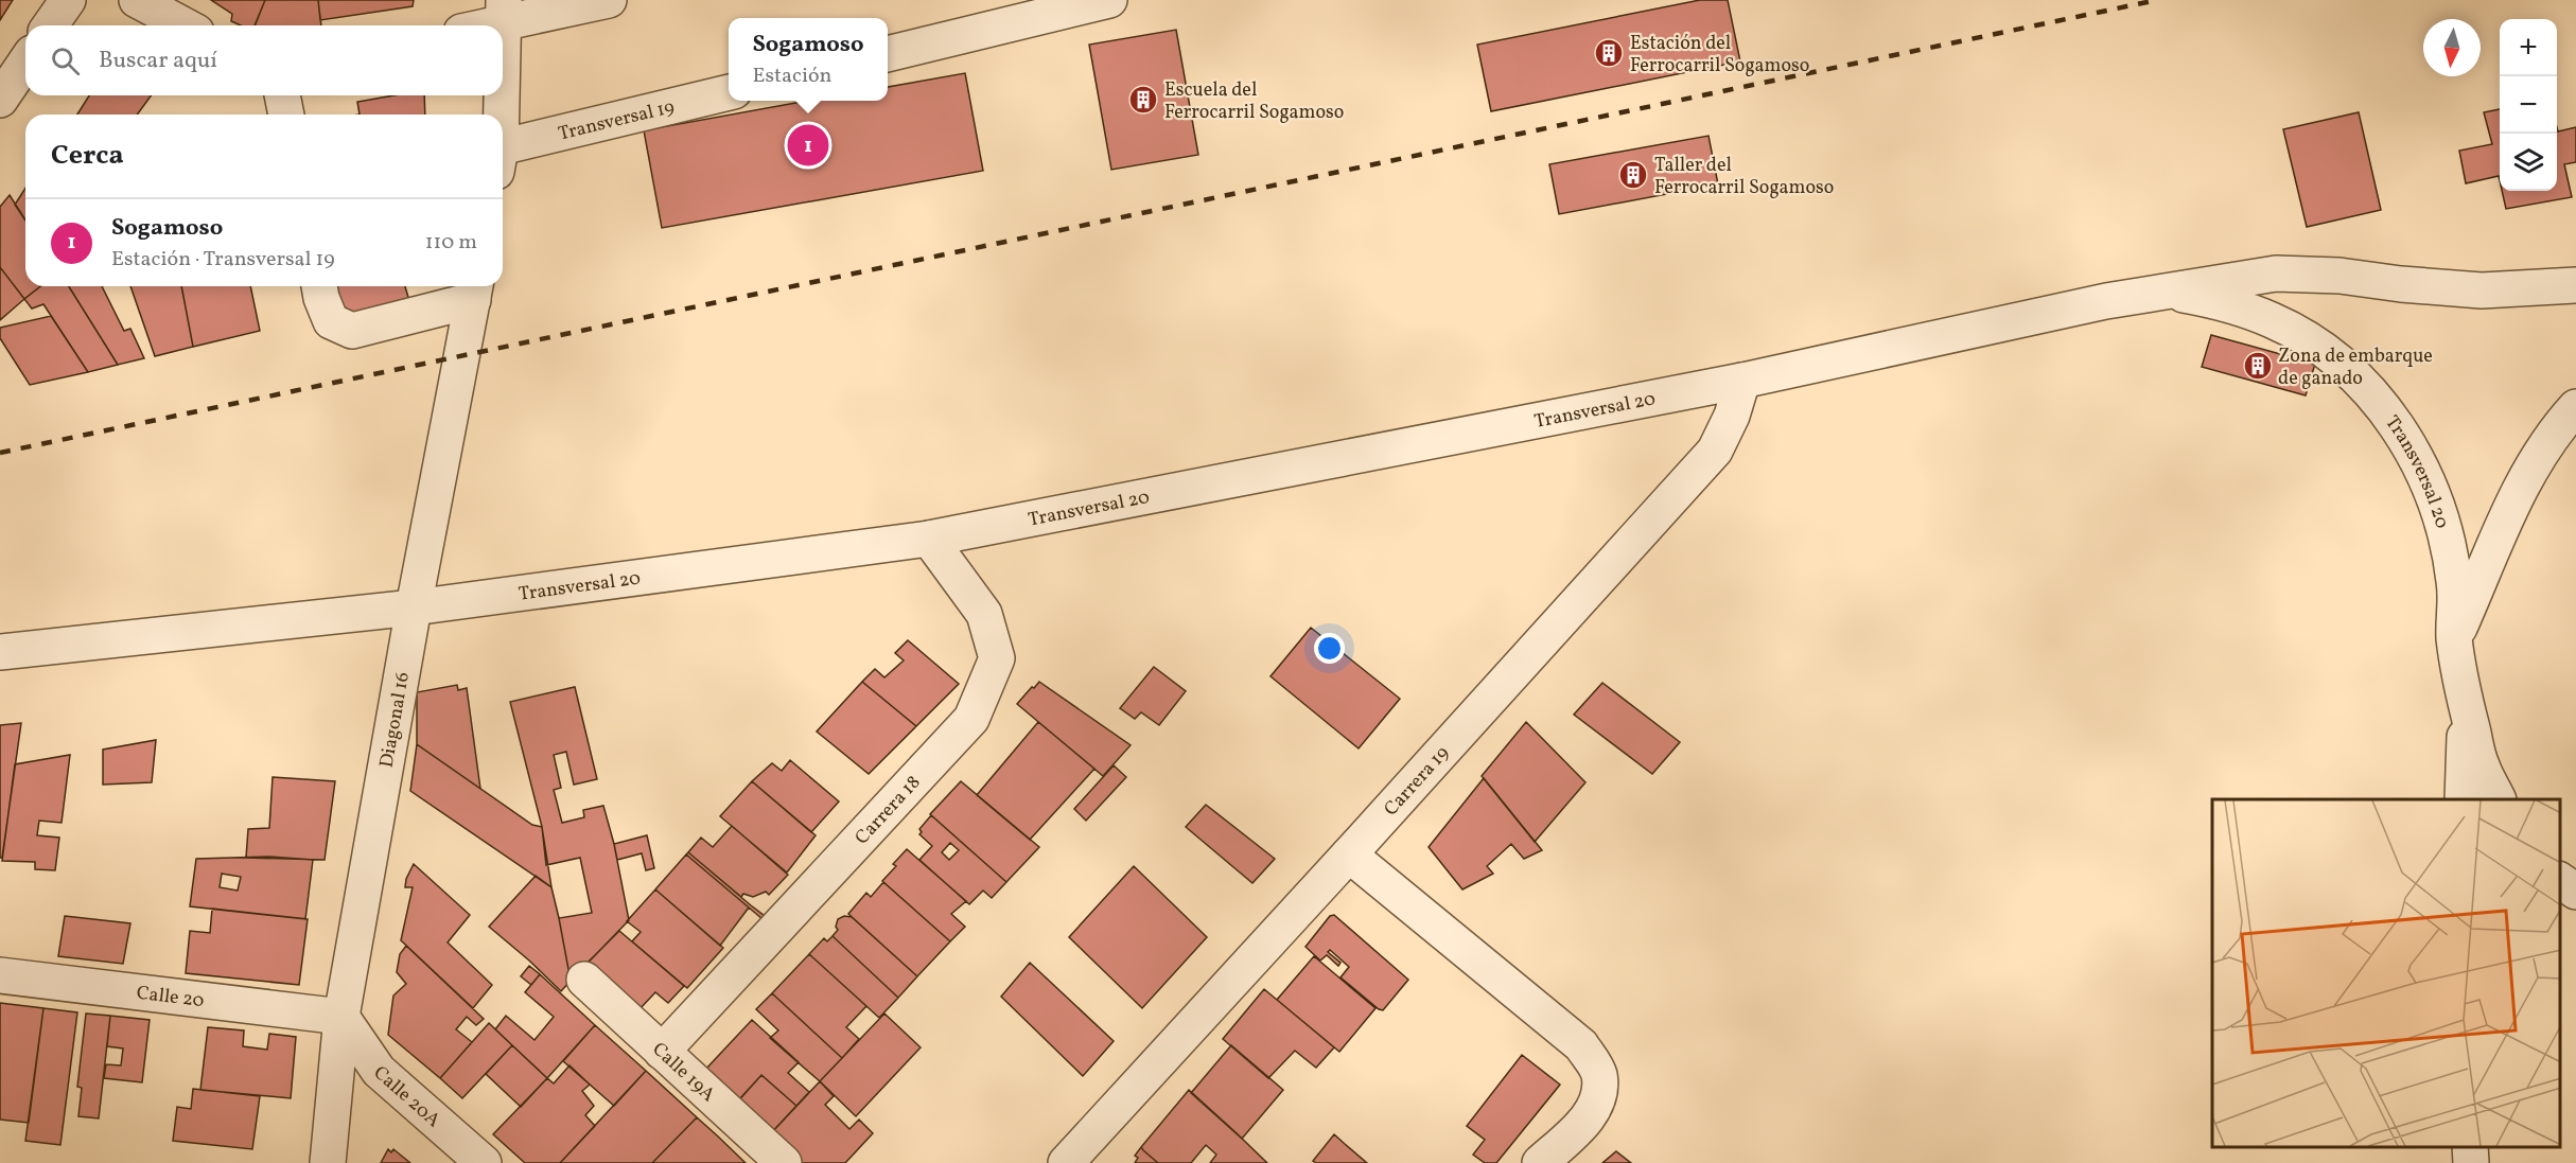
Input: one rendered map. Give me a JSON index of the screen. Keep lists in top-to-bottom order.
{
  "streets": {
    "street": [
      "Transversal 19",
      "Transversal 20",
      "Diagonal 16",
      "Carrera 19",
      "Carrera 18",
      "Calle 20",
      "Calle 19A",
      "Calle 20A"
    ]
  },
  "crossings": [
    ["Transversal 20", "Diagonal 16"],
    ["Transversal 20", "Carrera 19"],
    ["Transversal 20", "Carrera 18"],
    ["Diagonal 16", "Calle 20"],
    ["Diagonal 16", "Calle 20A"],
    ["Carrera 18", "Calle 19A"],
    ["Calle 20", "Calle 20A"]
  ],
  "places": {
    "building": [
      "Estación del Ferrocarril Sogamoso",
      "Escuela del Ferrocarril Sogamoso",
      "Taller del Ferrocarril Sogamoso",
      "Zona de embarque de ganado"
    ]
  },
  "north": "bottom",
  "page": {
    "popup": ["Sogamoso", "Estación"],
    "map_buttons": ["+", "−"],
    "search": "Buscar aquí",
    "heading": "Cerca",
    "pins": "1",
    "list": [
      {
        "mark": "1",
        "name": "Sogamoso",
        "note": "Estación · Transversal 19",
        "value": "110 m"
      }
    ]
  }
}
